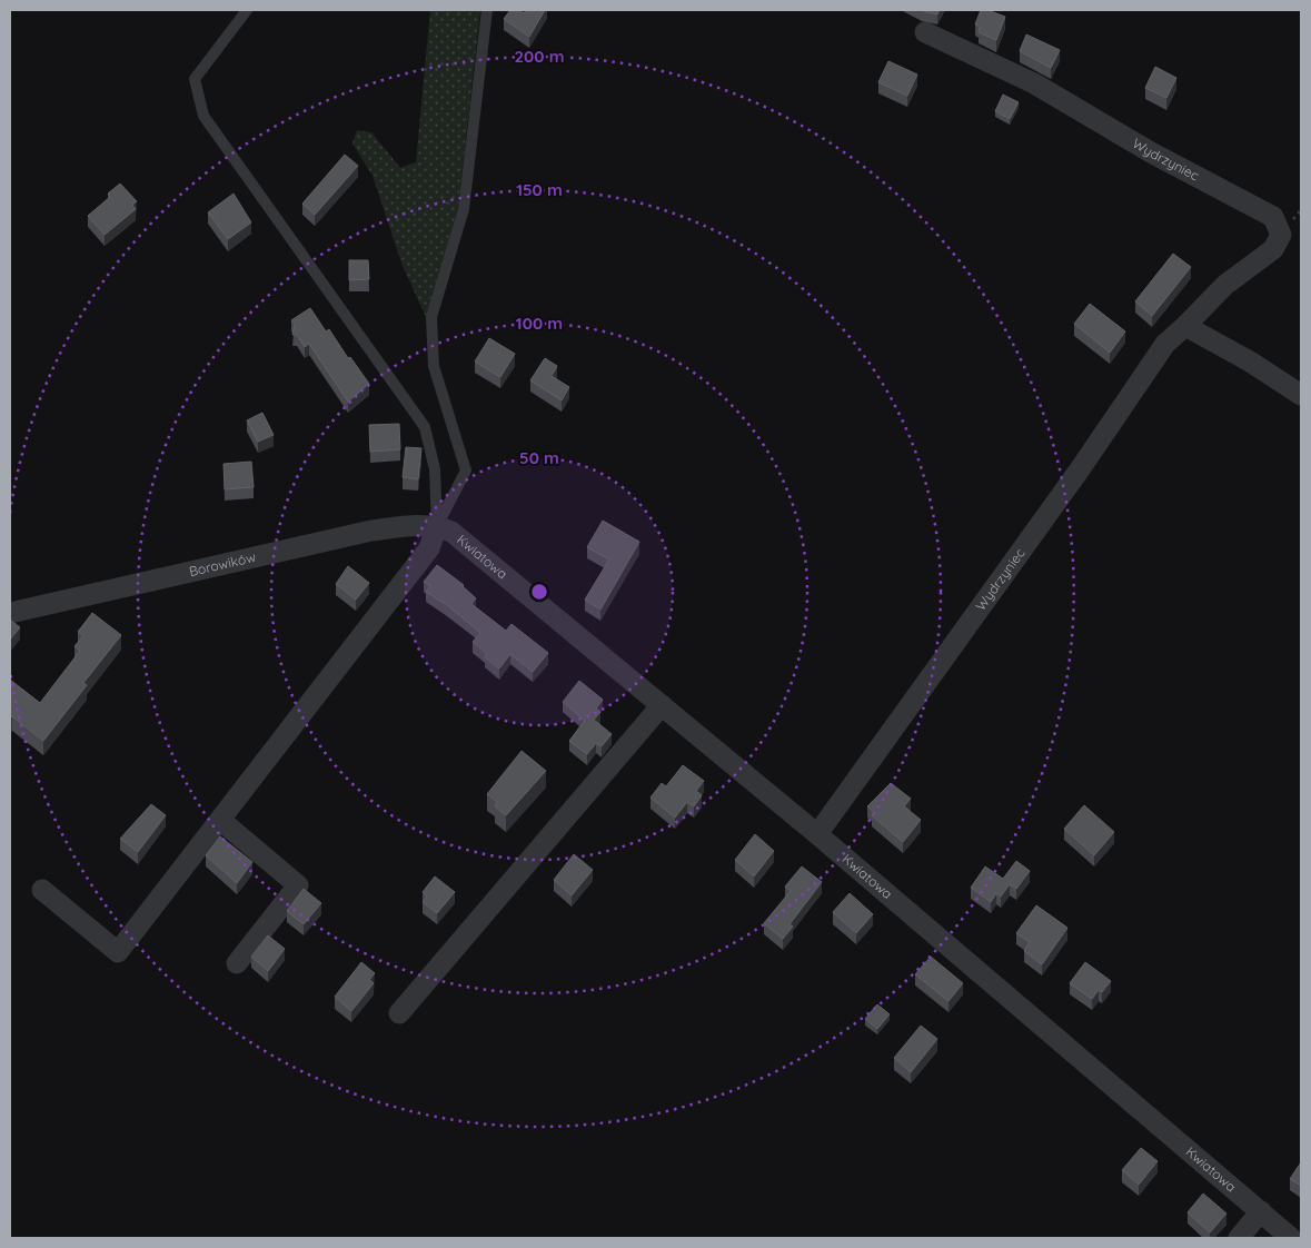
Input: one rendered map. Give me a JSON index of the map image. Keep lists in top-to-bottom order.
{
  "streets": {
    "street": ["Wydrzyniec", "Kwiatowa", "Borowików"]
  },
  "crossings": [
    ["Wydrzyniec", "Kwiatowa"],
    ["Kwiatowa", "Borowików"]
  ],
  "rings": [
    "200 m",
    "150 m",
    "100 m",
    "50 m"
  ]
}
